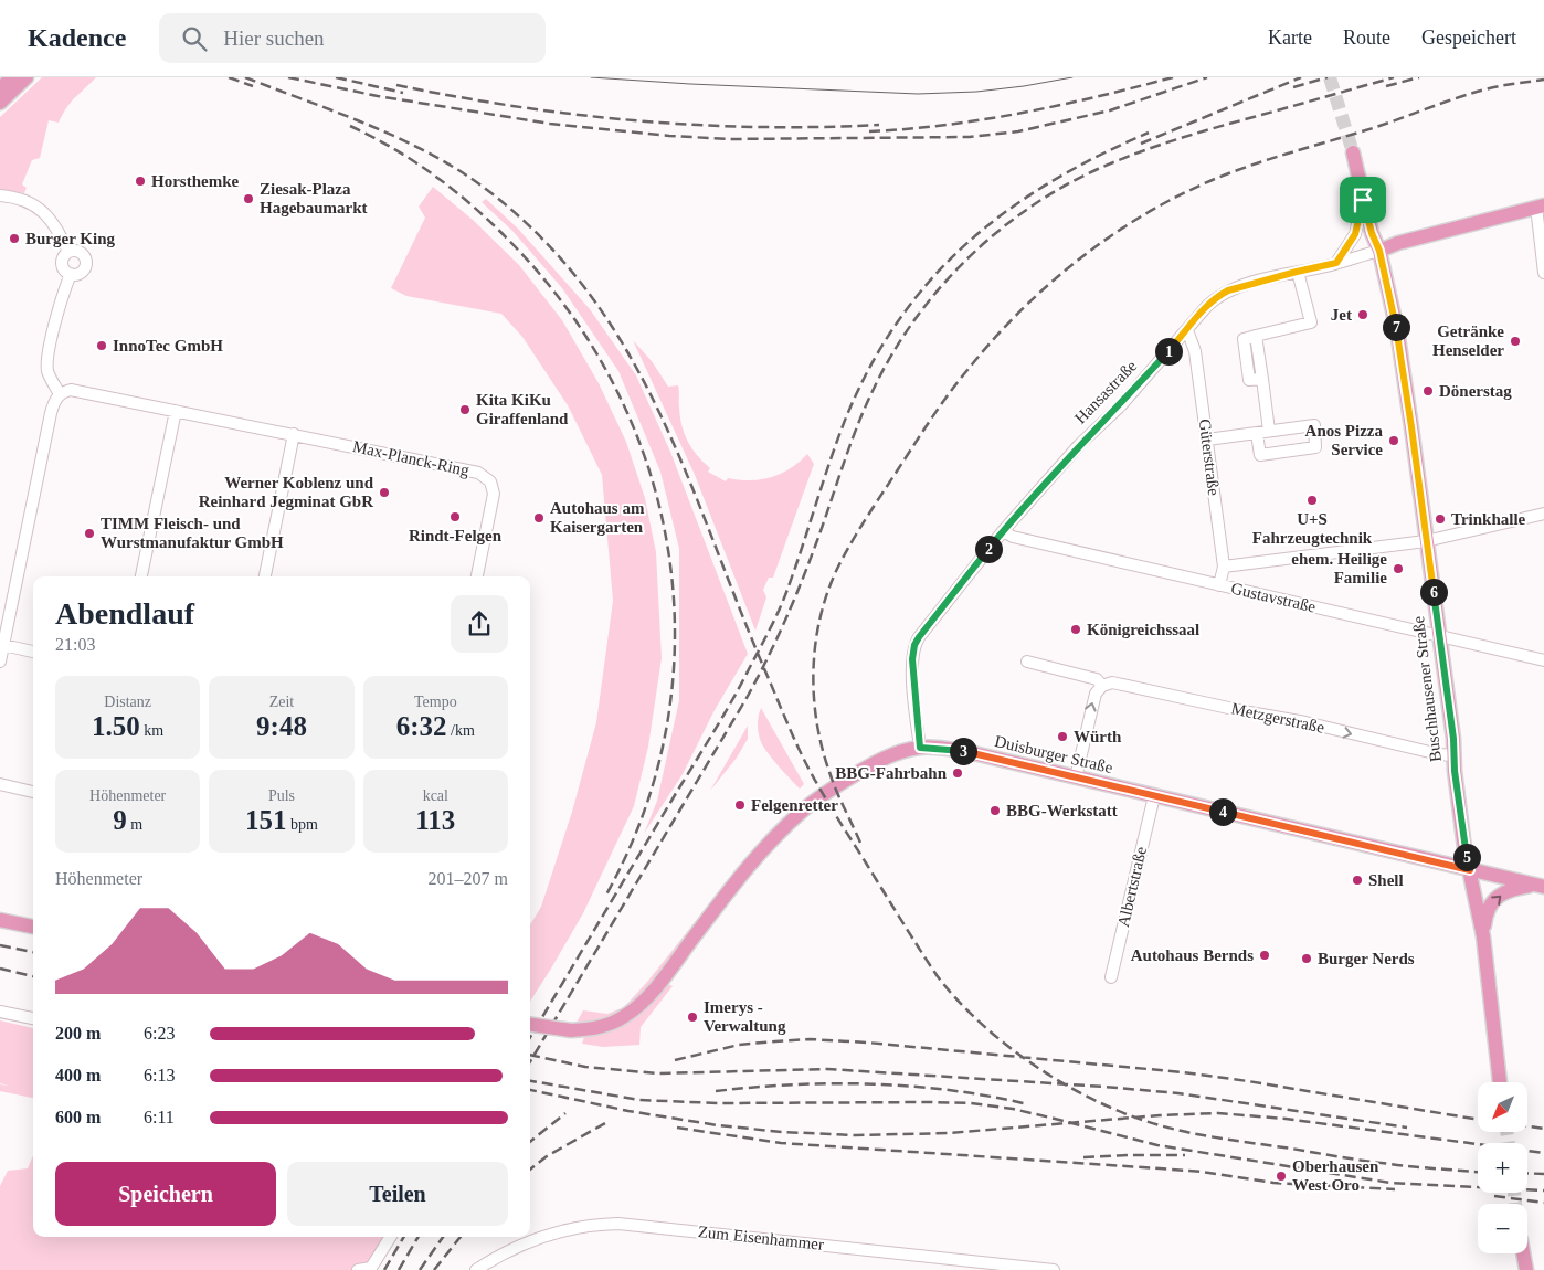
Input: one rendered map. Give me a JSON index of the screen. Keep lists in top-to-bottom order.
{
  "streets": {
    "main road": ["Hansastraße", "Buschhausener Straße", "Duisburger Straße"],
    "street": [
      "Güterstraße",
      "Max-Planck-Ring",
      "Gustavstraße",
      "Metzgerstraße",
      "Albertstraße",
      "Zum Eisenhammer"
    ]
  },
  "crossings": [
    ["Hansastraße", "Güterstraße"],
    ["Hansastraße", "Gustavstraße"],
    ["Hansastraße", "Buschhausener Straße"],
    ["Hansastraße", "Duisburger Straße"],
    ["Güterstraße", "Gustavstraße"],
    ["Gustavstraße", "Buschhausener Straße"],
    ["Buschhausener Straße", "Metzgerstraße"],
    ["Buschhausener Straße", "Duisburger Straße"],
    ["Duisburger Straße", "Albertstraße"]
  ],
  "one_way": ["Metzgerstraße"],
  "places": [
    "Horsthemke",
    "Ziesak-Plaza Hagebaumarkt",
    "Burger King",
    "Jet",
    "Getränke Henselder",
    "InnoTec GmbH",
    "Dönerstag",
    "Kita KiKu Giraffenland",
    "Anos Pizza Service",
    "Werner Koblenz und Reinhard Jegminat GbR",
    "U+S Fahrzeugtechnik",
    "Rindt-Felgen",
    "Autohaus am Kaisergarten",
    "Trinkhalle",
    "TIMM Fleisch- und Wurstmanufaktur GmbH",
    "ehem. Heilige Familie",
    "Königreichssaal",
    "Würth",
    "BBG-Fahrbahn",
    "Felgenretter",
    "BBG-Werkstatt",
    "Shell",
    "Autohaus Bernds",
    "Burger Nerds",
    "Imerys - Verwaltung",
    "Oberhausen West Oro"
  ],
  "north": "bottom left",
  "page": {
    "header": "Kadence",
    "search": "Hier suchen",
    "nav": ["Karte", "Route", "Gespeichert"],
    "pins": [
      "7",
      "1",
      "2",
      "6",
      "3",
      "4",
      "5"
    ],
    "heading": ["Abendlauf", "21:03"],
    "stats": [
      ["Distanz", "1.50 km"],
      ["Zeit", "9:48"],
      ["Tempo", "6:32 /km"],
      ["Höhenmeter", "9 m"],
      ["Puls", "151 bpm"],
      ["kcal", "113"]
    ],
    "chart": ["Höhenmeter", "201–207 m"],
    "list": [
      {
        "name": "200 m",
        "note": "6:23"
      },
      {
        "name": "400 m",
        "note": "6:13"
      },
      {
        "name": "600 m",
        "note": "6:11"
      }
    ],
    "map_buttons": ["+", "−"],
    "buttons": ["Speichern", "Teilen"]
  }
}
